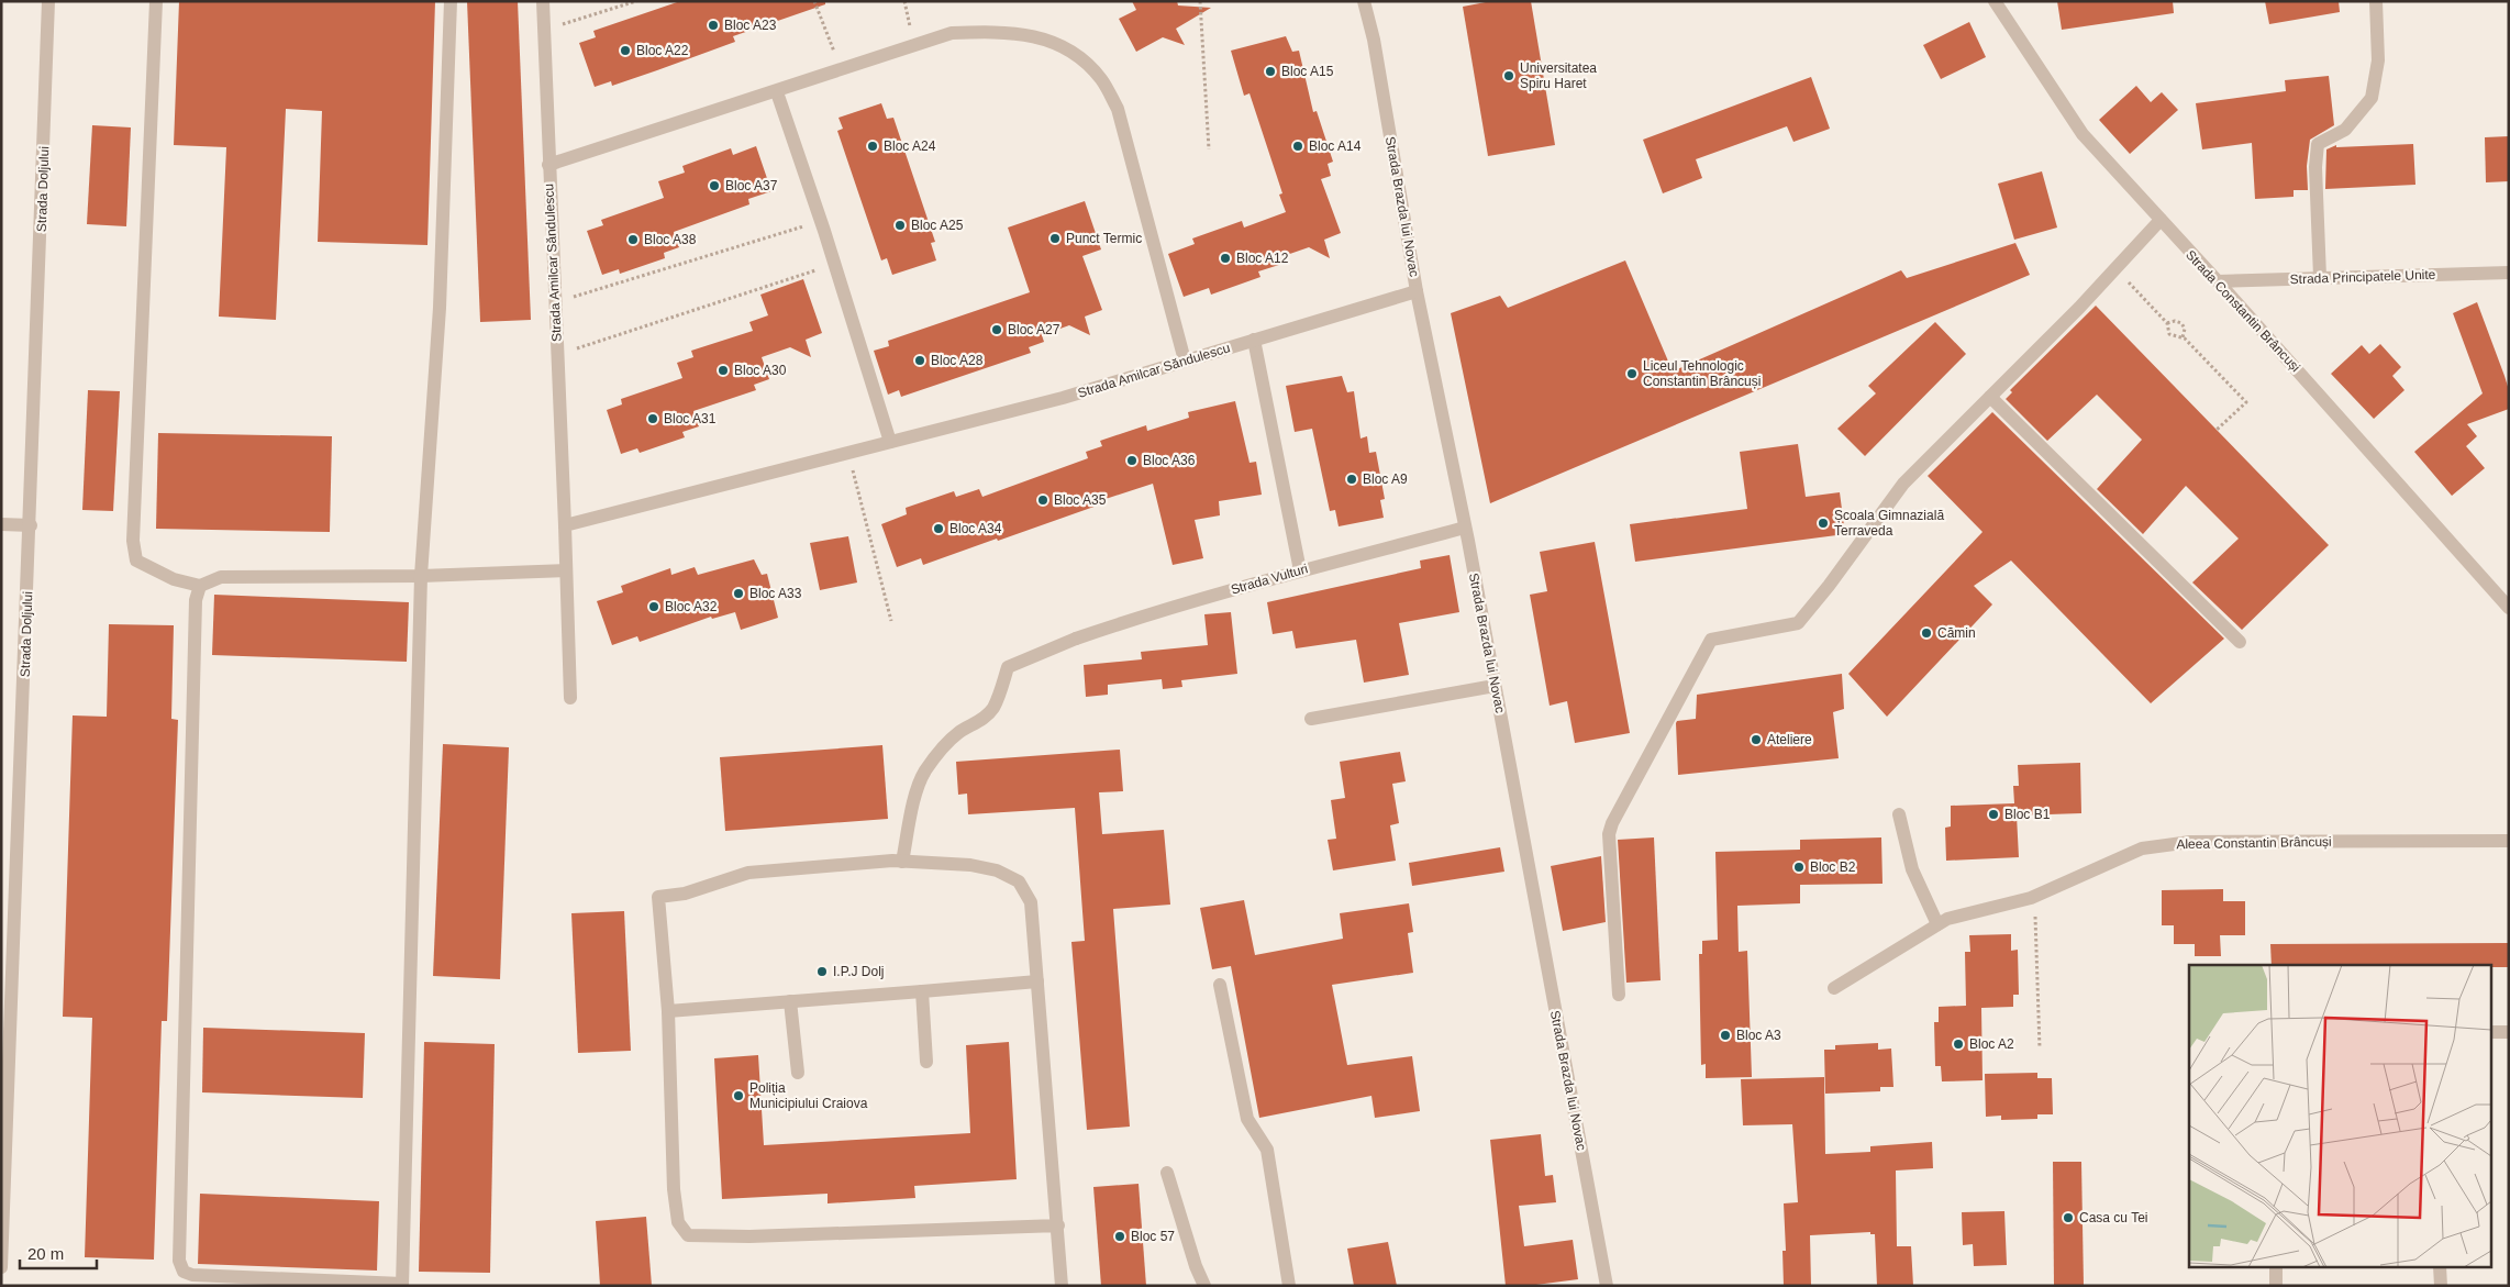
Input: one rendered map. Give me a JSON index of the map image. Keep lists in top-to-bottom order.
{
  "streets": {
    "street": [
      "Strada Doljului",
      "Strada Brazda lui Novac",
      "Strada Amilcar Săndulescu",
      "Strada Principatele Unite",
      "Strada Constantin Brâncuși",
      "Strada Vulturi",
      "Aleea Constantin Brâncuși"
    ]
  },
  "crossings": [
    ["Strada Brazda lui Novac", "Strada Amilcar Săndulescu"],
    ["Strada Brazda lui Novac", "Strada Vulturi"],
    ["Strada Principatele Unite", "Strada Constantin Brâncuși"]
  ],
  "places": [
    "Bloc A23",
    "Bloc A22",
    "Bloc A15",
    "Universitatea Spiru Haret",
    "Bloc A24",
    "Bloc A14",
    "Bloc A37",
    "Bloc A25",
    "Punct Termic",
    "Bloc A38",
    "Bloc A12",
    "Bloc A27",
    "Bloc A28",
    "Bloc A30",
    "Liceul Tehnologic Constantin Brâncuși",
    "Bloc A31",
    "Bloc A36",
    "Bloc A9",
    "Bloc A35",
    "Școala Gimnazială Terraveda",
    "Bloc A34",
    "Bloc A33",
    "Bloc A32",
    "Cămin",
    "Ateliere",
    "Bloc B1",
    "Bloc B2",
    "I.P.J Dolj",
    "Bloc A3",
    "Bloc A2",
    "Poliția Municipiului Craiova",
    "Casa cu Tei",
    "Bloc 57"
  ],
  "scale_bar": "20 m"
}
